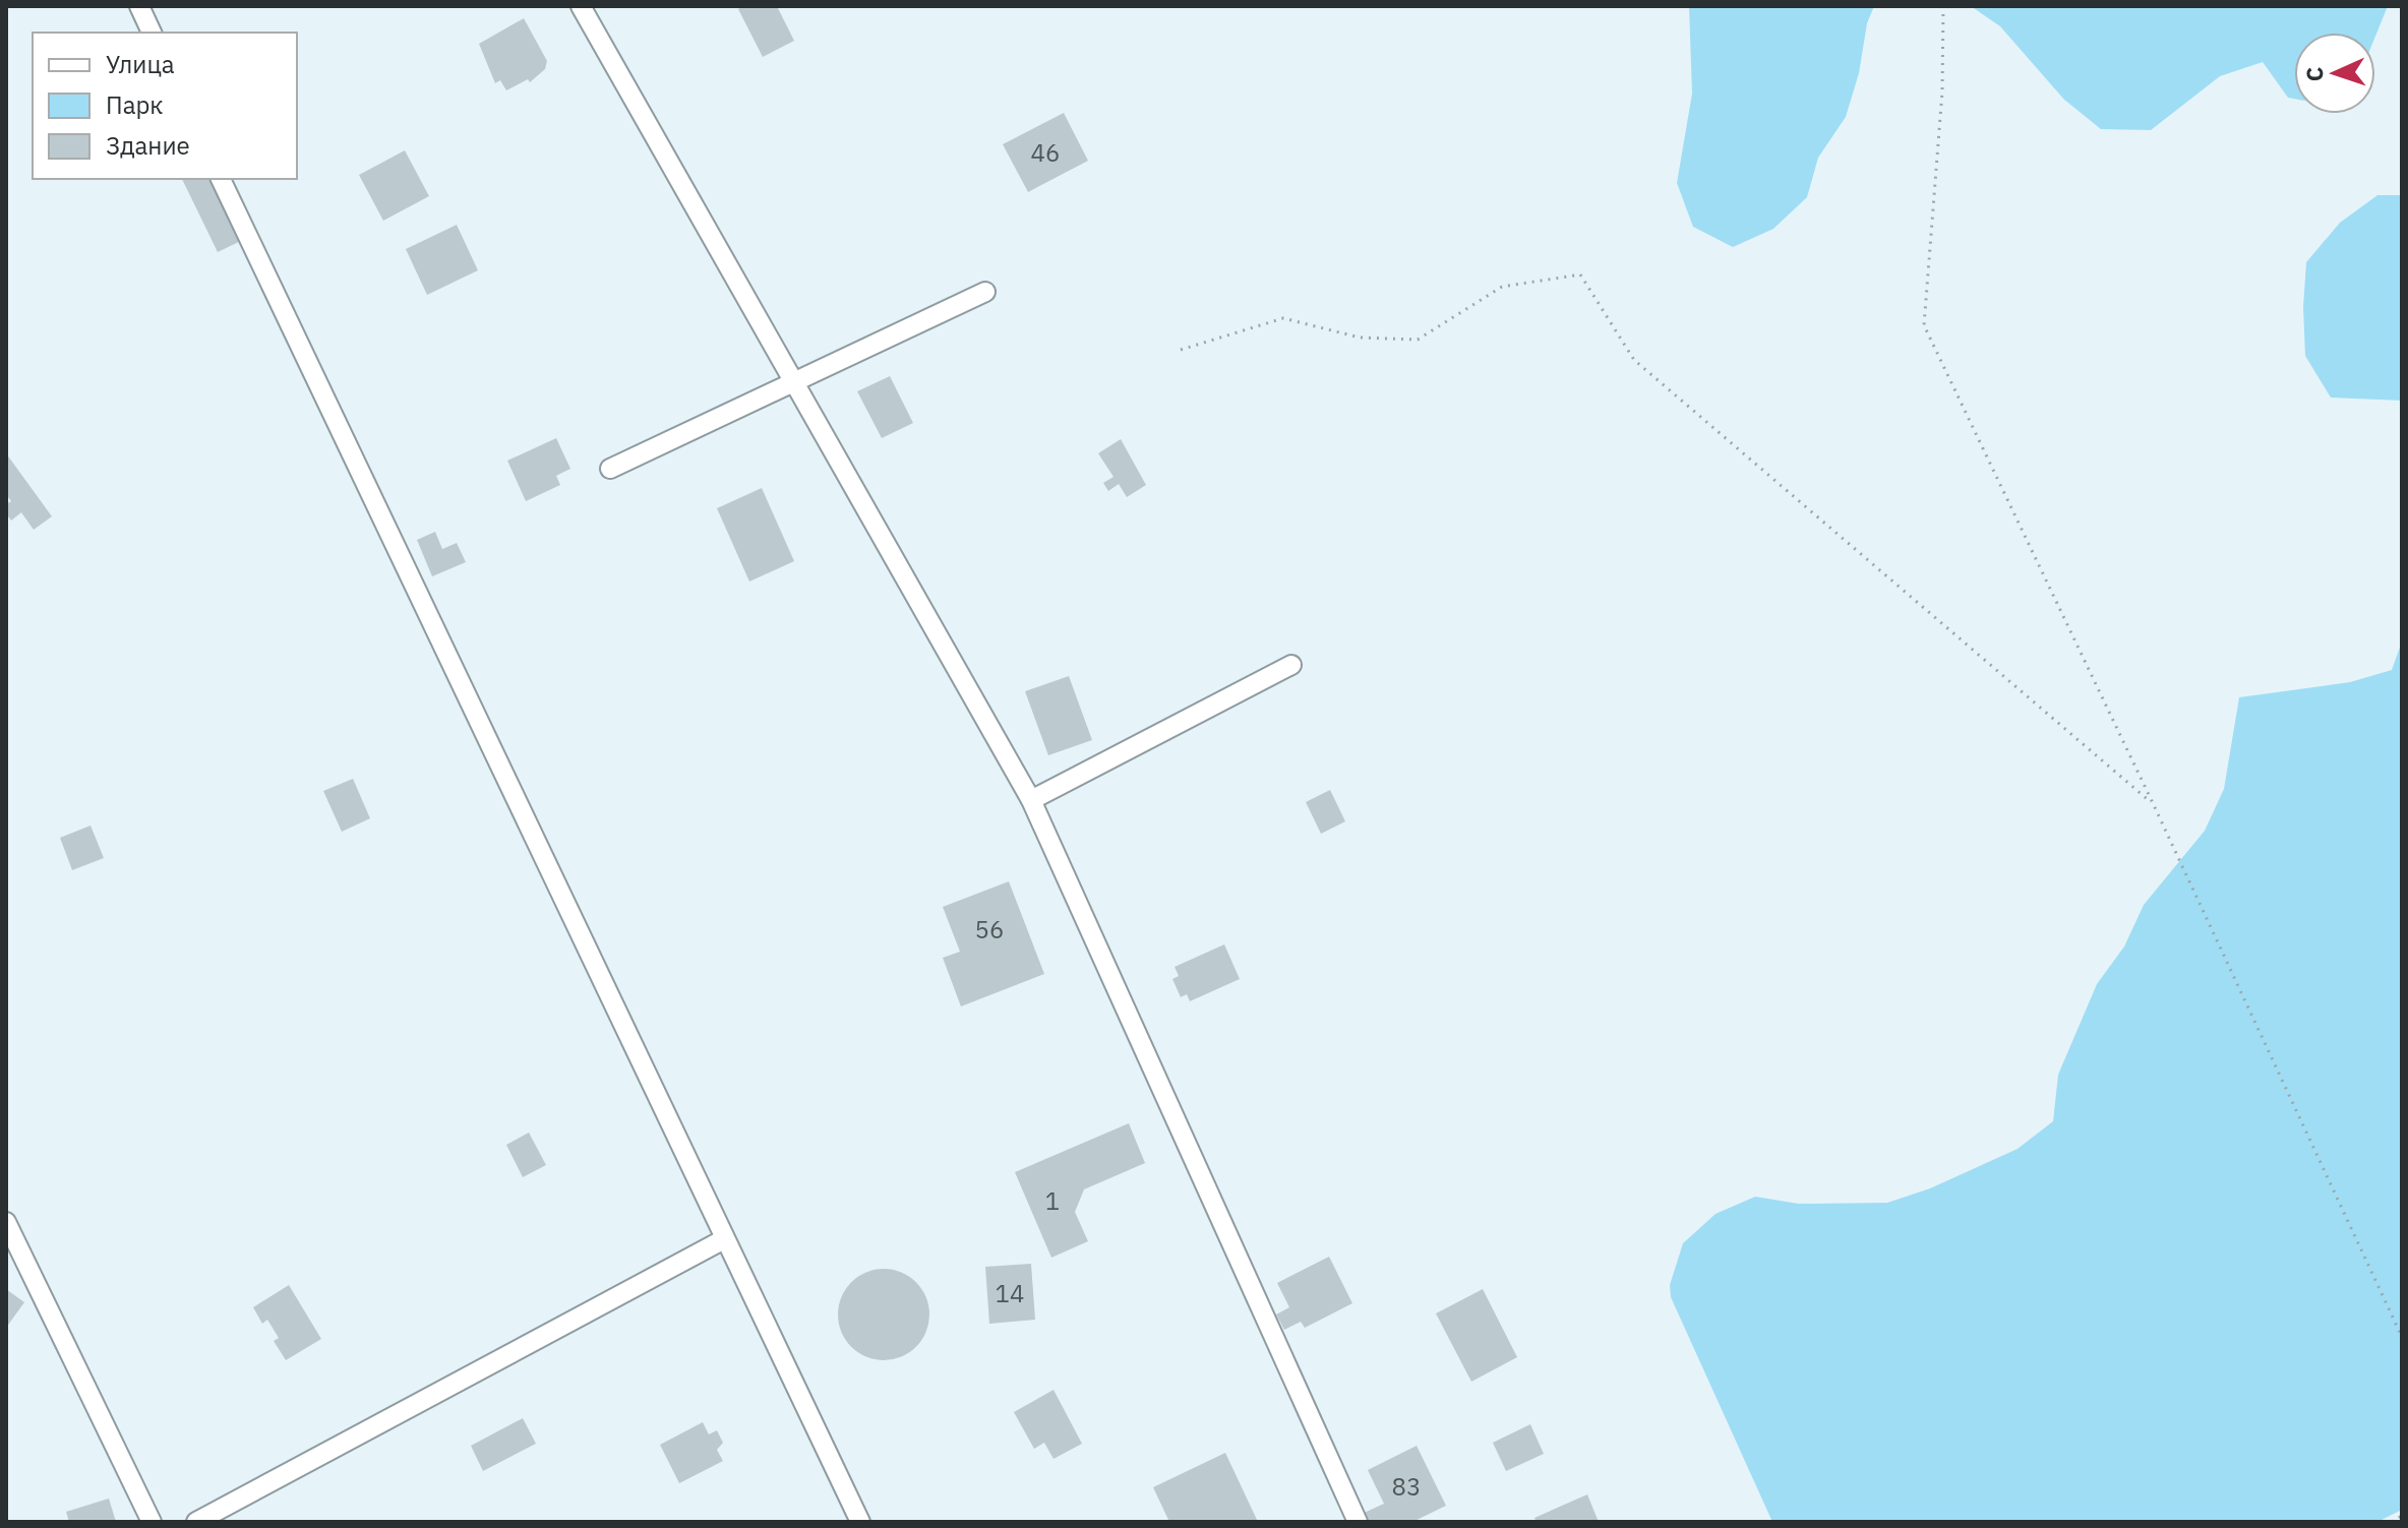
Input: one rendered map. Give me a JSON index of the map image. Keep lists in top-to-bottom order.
{
  "house_numbers": [
    "46",
    "56",
    "1",
    "14",
    "83"
  ],
  "legend": ["Улица", "Парк", "Здание"],
  "north": "left"
}
